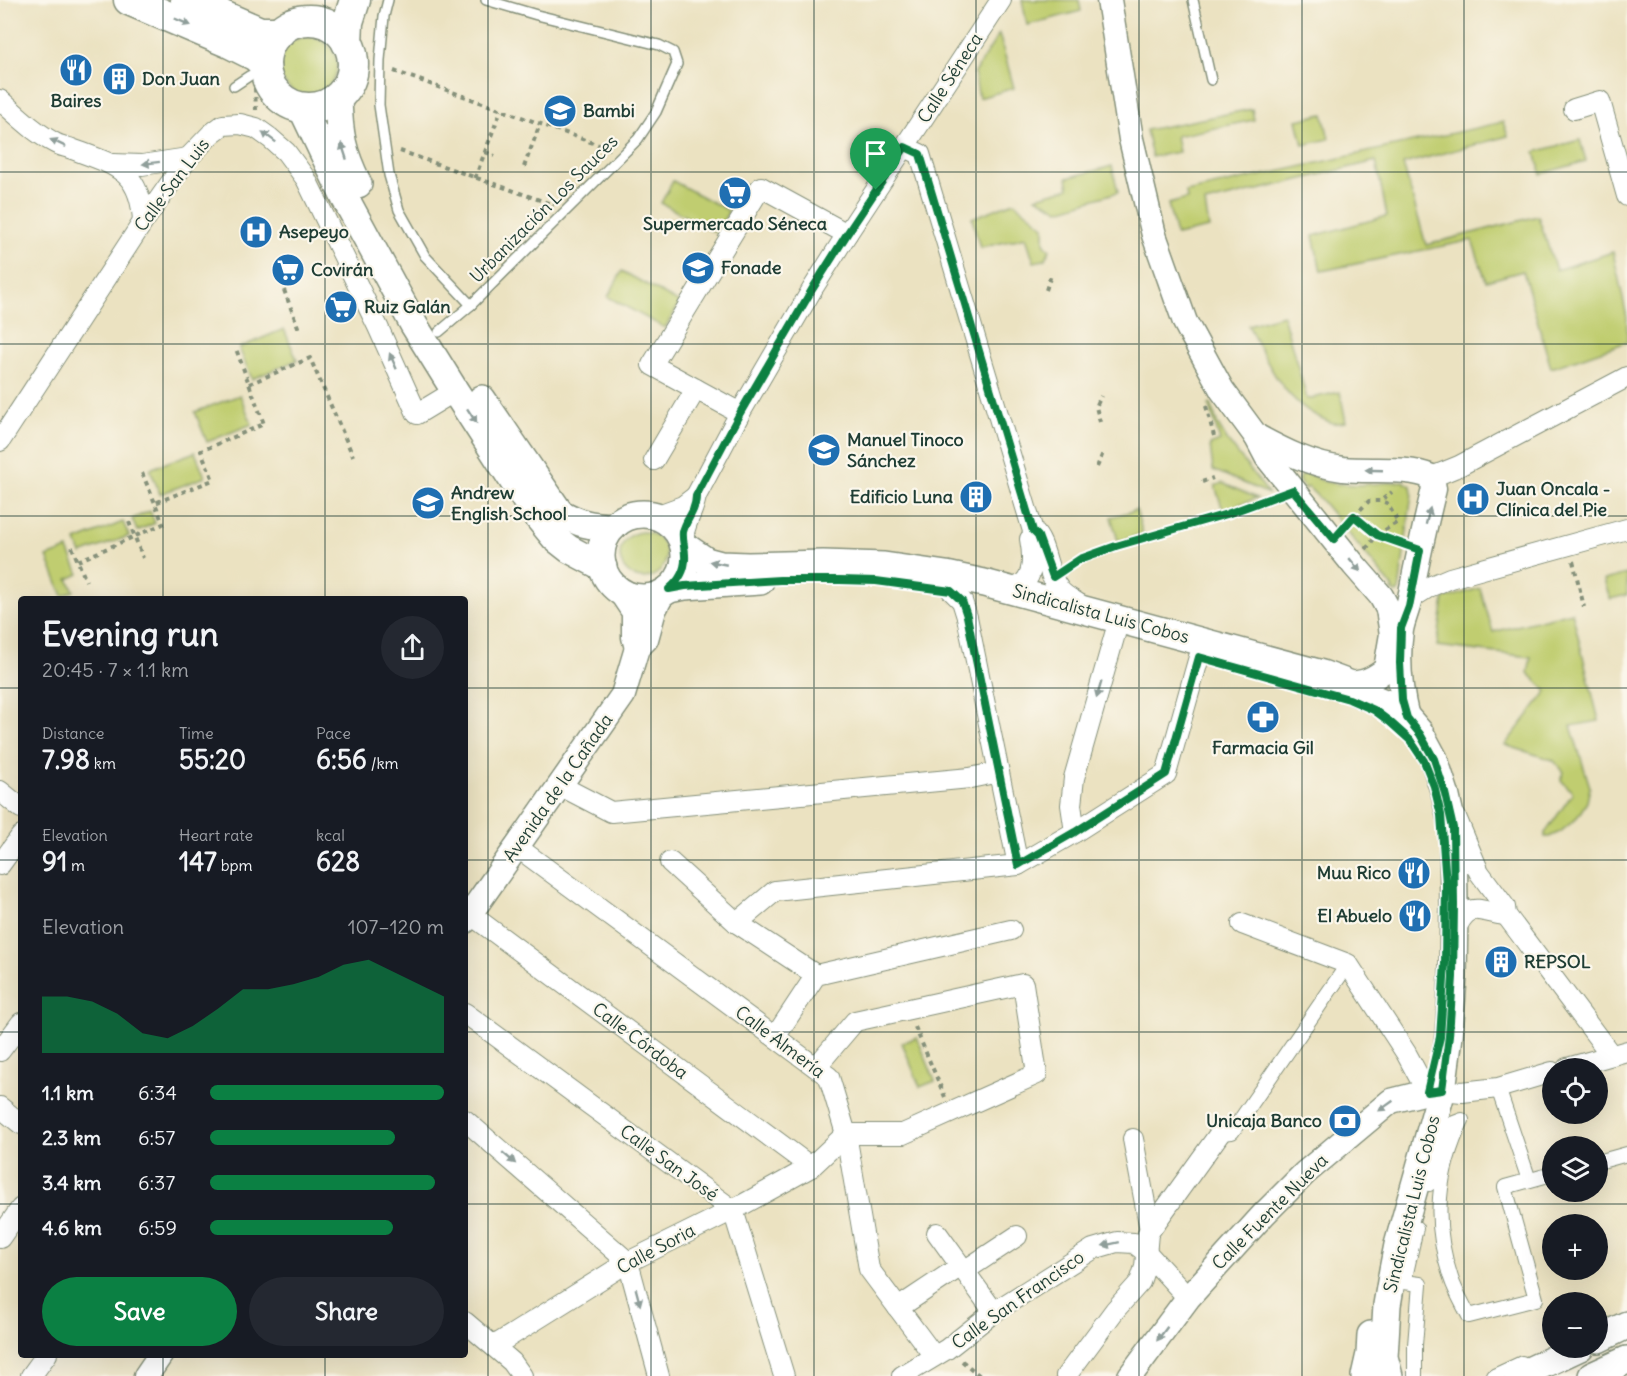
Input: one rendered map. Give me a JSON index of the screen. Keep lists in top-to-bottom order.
{
  "streets": {
    "main road": ["Sindicalista Luis Cobos"],
    "street": [
      "Calle Séneca",
      "Calle San Luis",
      "Avenida de la Cañada",
      "Calle Córdoba",
      "Calle Almería",
      "Calle San José",
      "Calle Fuente Nueva",
      "Calle Soria",
      "Calle San Francisco"
    ],
    "lane": ["Urbanización Los Sauces"]
  },
  "crossings": [
    ["Calle Séneca", "Sindicalista Luis Cobos"],
    ["Calle Séneca", "Avenida de la Cañada"],
    ["Sindicalista Luis Cobos", "Avenida de la Cañada"],
    ["Sindicalista Luis Cobos", "Calle Fuente Nueva"],
    ["Avenida de la Cañada", "Calle Almería"],
    ["Calle Córdoba", "Calle Soria"],
    ["Calle Almería", "Calle Soria"],
    ["Calle Almería", "Calle San Francisco"],
    ["Calle San José", "Calle Soria"],
    ["Calle Fuente Nueva", "Calle San Francisco"]
  ],
  "places": {
    "restaurant": ["Baires", "Muu Rico", "El Abuelo"],
    "building": ["Don Juan", "Edificio Luna", "REPSOL"],
    "school or university": [
      "Bambi",
      "Fonade",
      "Manuel Tinoco Sánchez",
      "Andrew English School"
    ],
    "supermarket": ["Supermercado Séneca", "Covirán", "Ruiz Galán"],
    "hospital": ["Asepeyo", "Juan Oncala - Clínica del Pie"],
    "pharmacy": ["Farmacia Gil"],
    "bank": ["Unicaja Banco"]
  },
  "page": {
    "heading": ["Evening run", "20:45 · 7 × 1.1 km"],
    "stats": [
      ["Distance", "7.98 km"],
      ["Time", "55:20"],
      ["Pace", "6:56 /km"],
      ["Elevation", "91 m"],
      ["Heart rate", "147 bpm"],
      ["kcal", "628"]
    ],
    "chart": ["Elevation", "107–120 m"],
    "map_buttons": ["+", "−"],
    "list": [
      {
        "name": "1.1 km",
        "note": "6:34"
      },
      {
        "name": "2.3 km",
        "note": "6:57"
      },
      {
        "name": "3.4 km",
        "note": "6:37"
      },
      {
        "name": "4.6 km",
        "note": "6:59"
      }
    ],
    "buttons": ["Save", "Share"]
  }
}
